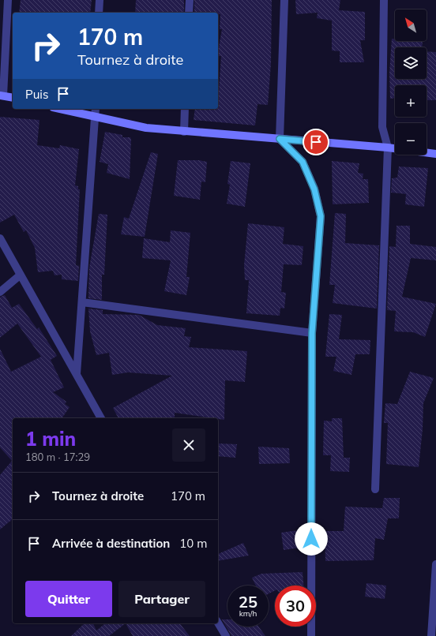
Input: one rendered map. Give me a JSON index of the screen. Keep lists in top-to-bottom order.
{
  "north": "top left",
  "page": {
    "map_buttons": ["+", "−"],
    "turn": ["170 m", "Tournez à droite"],
    "then": "Puis",
    "heading": ["1 min", "180 m · 17:29"],
    "list": [
      {
        "name": "Tournez à droite",
        "value": "170 m"
      },
      {
        "name": "Arrivée à destination",
        "value": "10 m"
      }
    ],
    "buttons": ["Quitter", "Partager"],
    "speed": "25 km/h",
    "limit": "30"
  }
}
